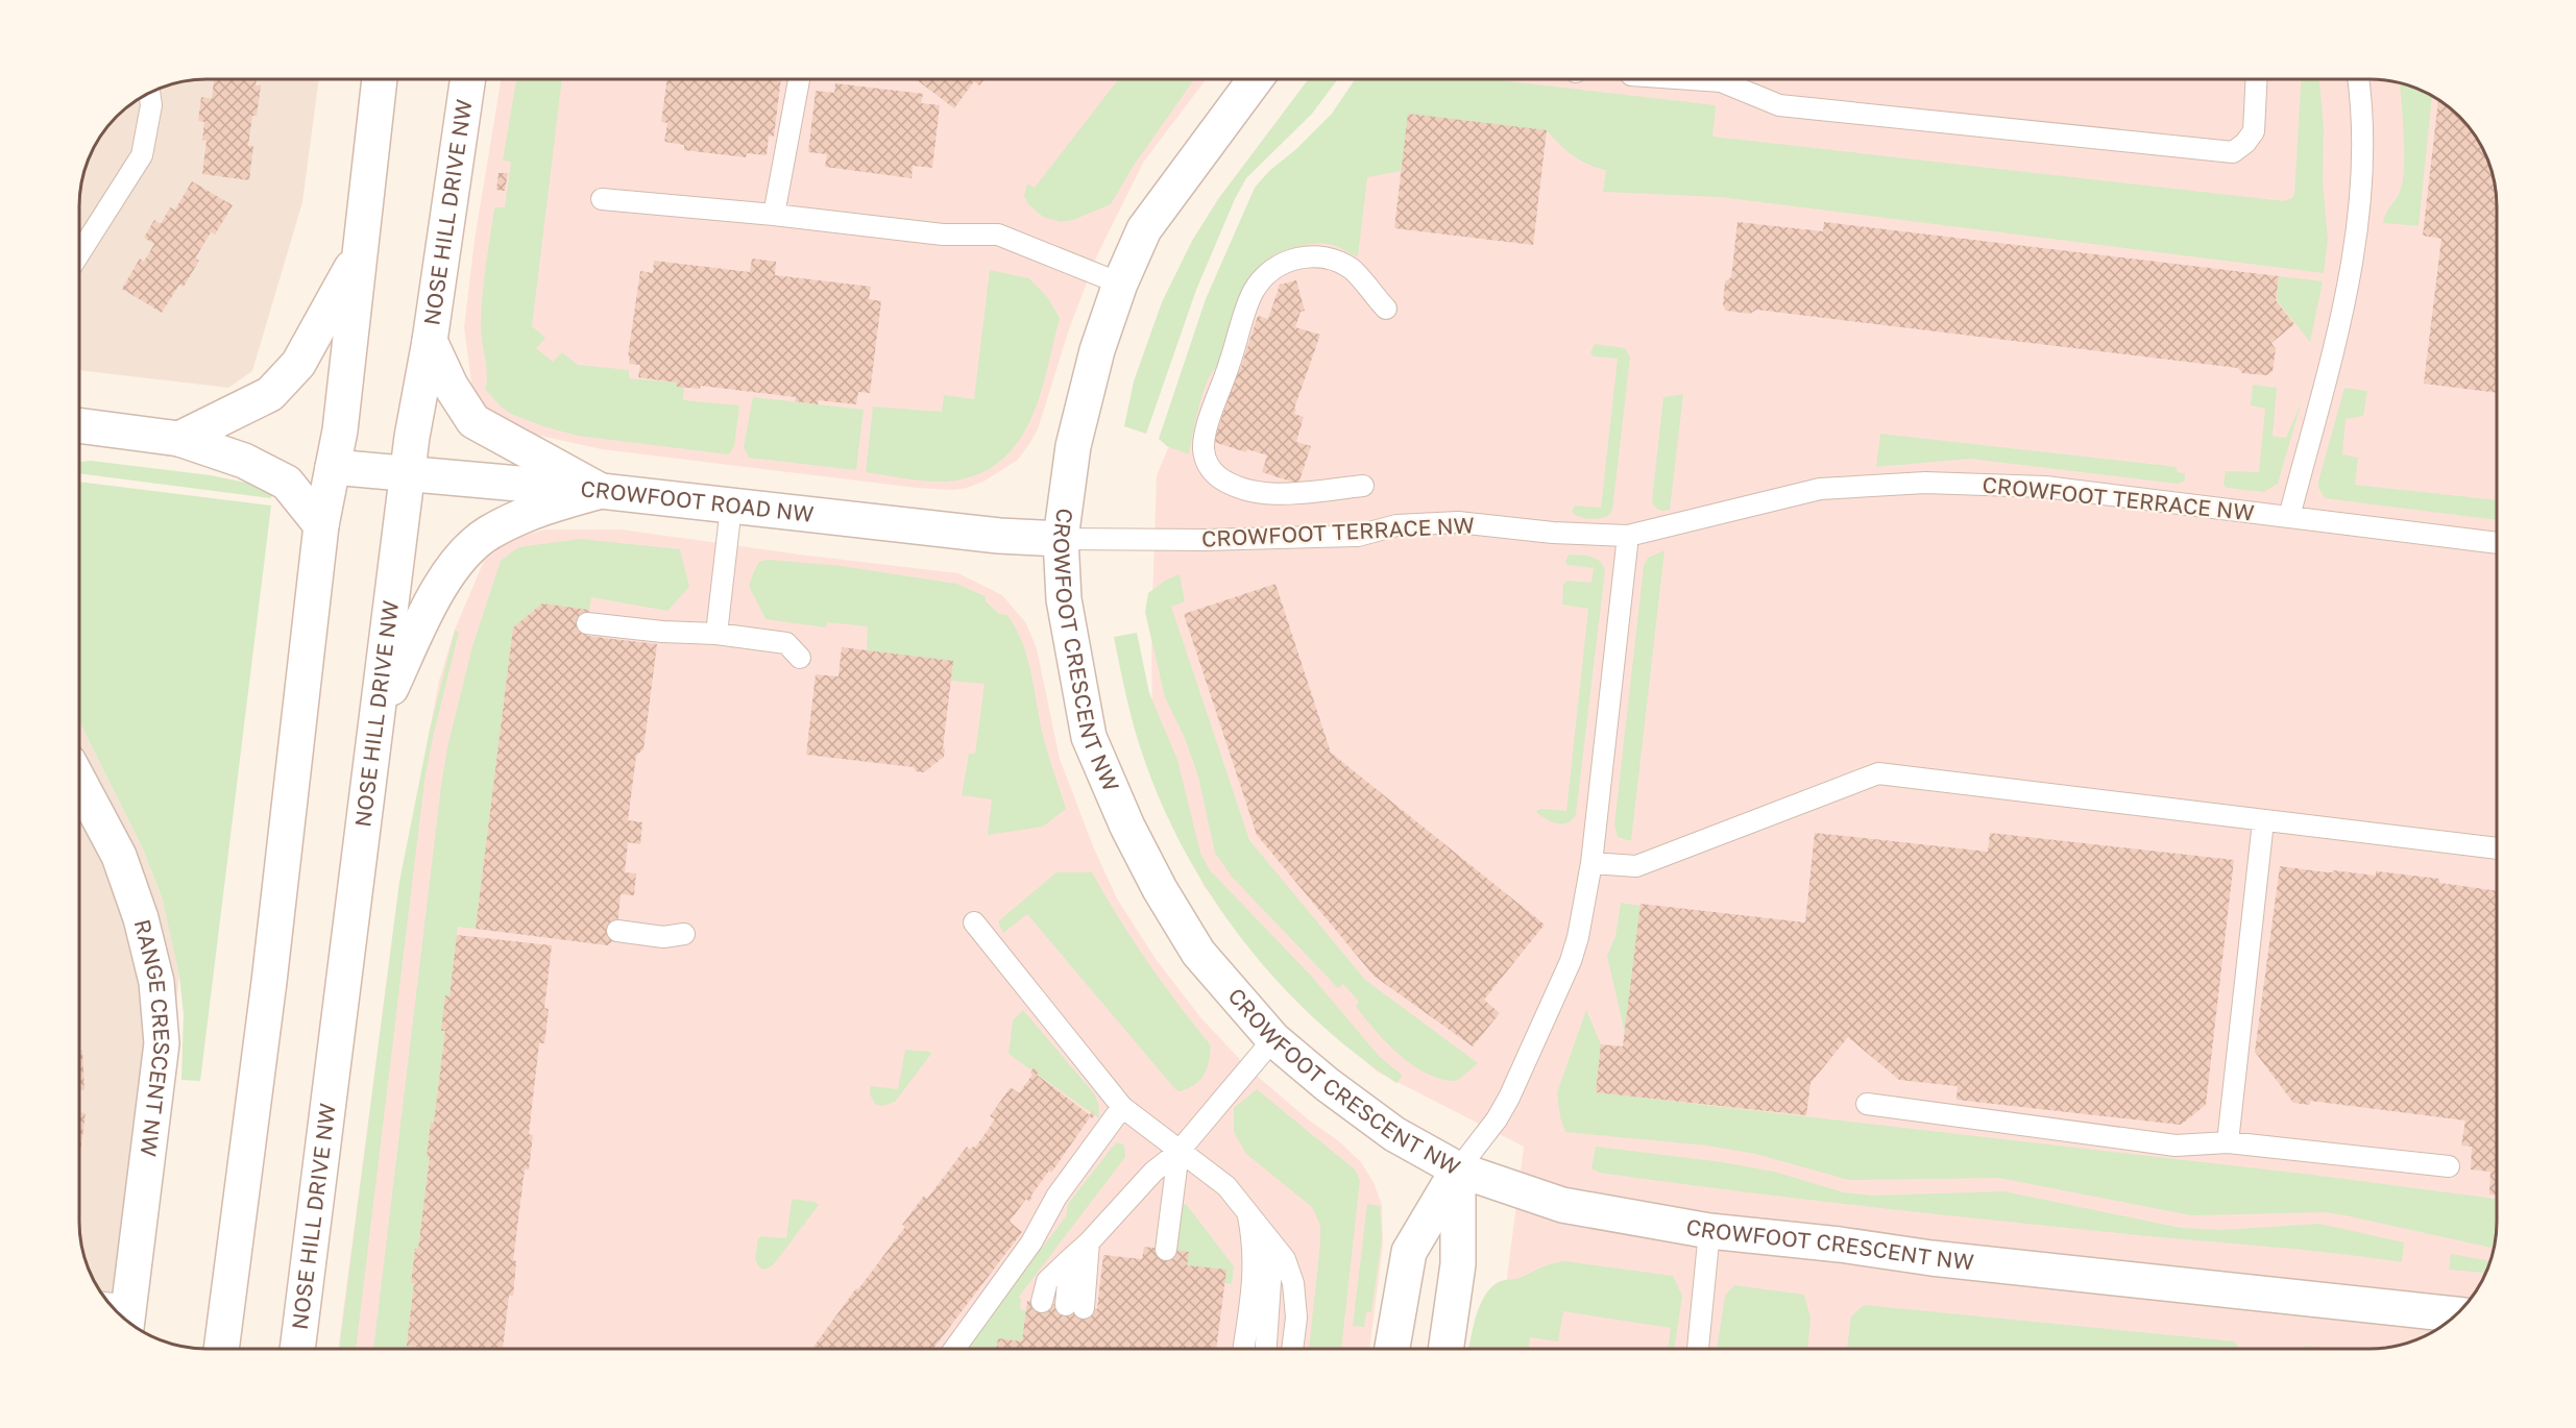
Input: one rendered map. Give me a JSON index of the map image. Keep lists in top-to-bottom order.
{
  "streets": {
    "street": [
      "NOSE HILL DRIVE NW",
      "CROWFOOT ROAD NW",
      "CROWFOOT CRESCENT NW",
      "RANGE CRESCENT NW"
    ],
    "lane": ["CROWFOOT TERRACE NW"]
  },
  "crossings": [
    ["NOSE HILL DRIVE NW", "CROWFOOT ROAD NW"],
    ["CROWFOOT TERRACE NW", "CROWFOOT ROAD NW"],
    ["CROWFOOT TERRACE NW", "CROWFOOT CRESCENT NW"],
    ["CROWFOOT ROAD NW", "CROWFOOT CRESCENT NW"]
  ]
}
